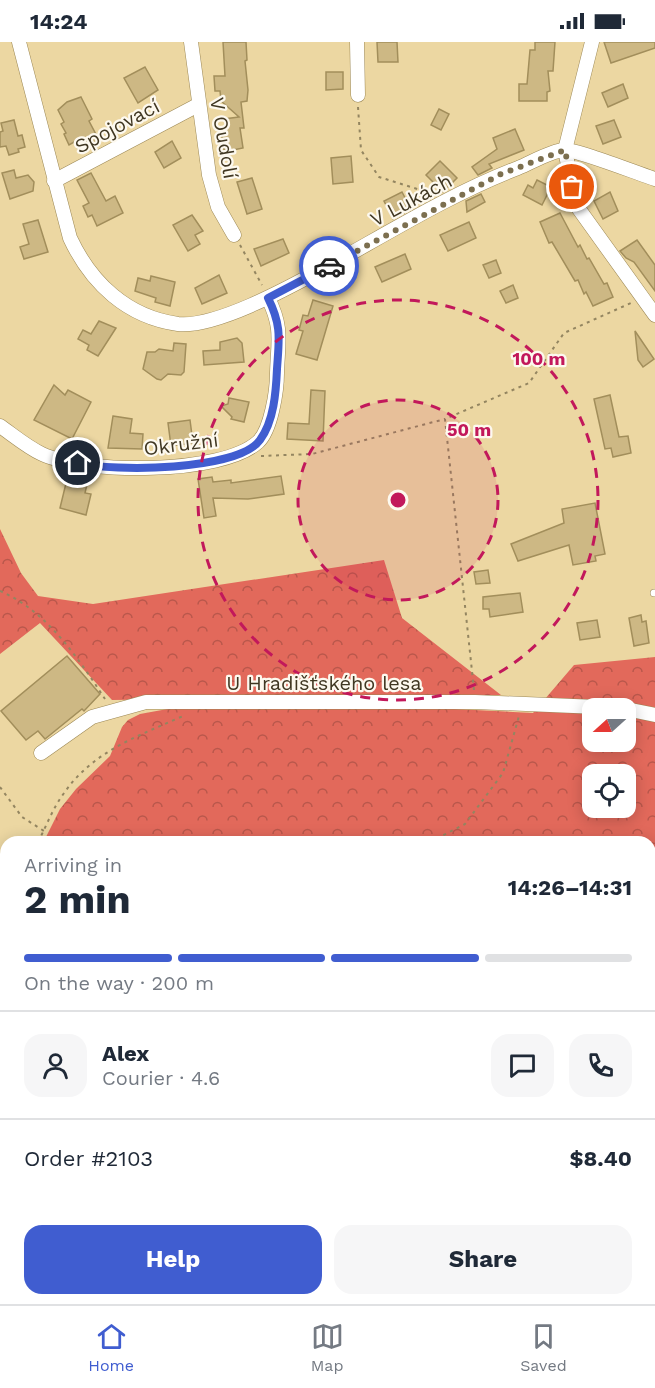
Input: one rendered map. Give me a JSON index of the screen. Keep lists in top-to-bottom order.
{
  "streets": {
    "street": [
      "Spojovací",
      "V Oudolí",
      "V Lukách",
      "Okružní",
      "U Hradišťského lesa"
    ]
  },
  "crossings": [
    ["Spojovací", "V Oudolí"],
    ["Spojovací", "V Lukách"],
    ["V Lukách", "Okružní"]
  ],
  "north": "left",
  "page": {
    "status": "14:24",
    "heading": ["2 min", "Arriving in", "14:26–14:31"],
    "panel": [
      "Alex",
      "Courier · 4.6",
      "Order #2103",
      "$8.40"
    ],
    "bar": "On the way · 200 m",
    "buttons": ["Help", "Share"],
    "tabs": ["Home", "Map", "Saved"]
  },
  "rings": ["100 m", "50 m"]
}
